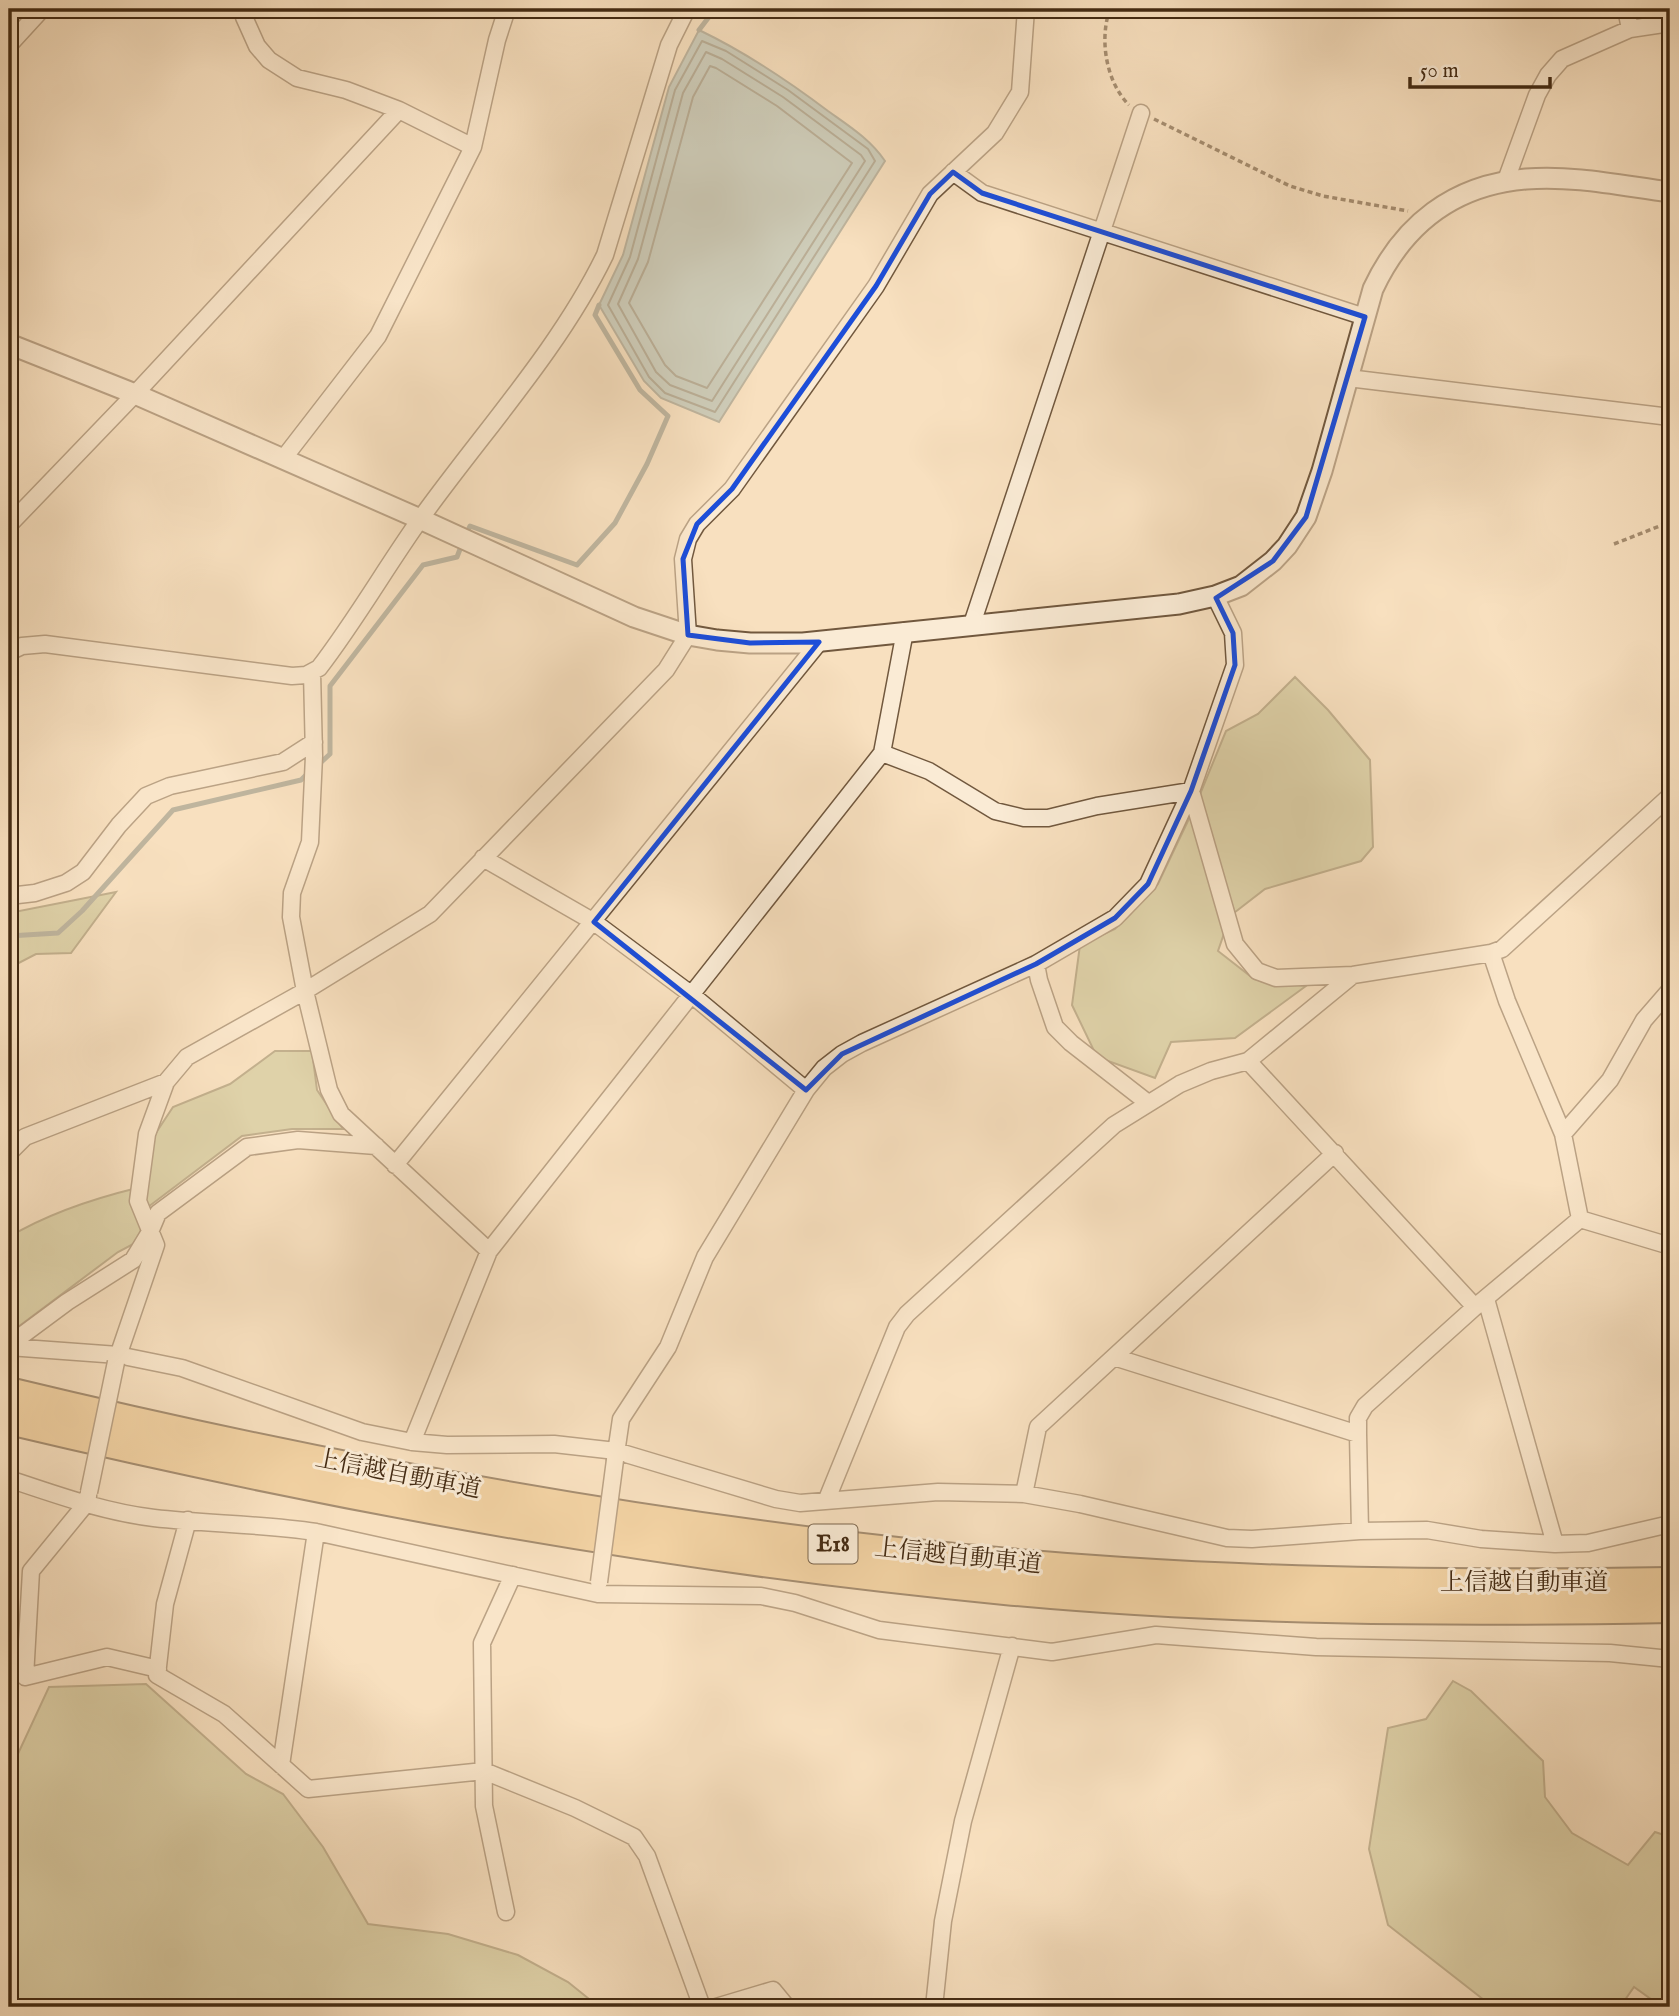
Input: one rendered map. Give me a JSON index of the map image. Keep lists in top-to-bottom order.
{
  "streets": {
    "highway": ["上信越自動車道", "E18"]
  },
  "scale_bar": "50 m"
}
